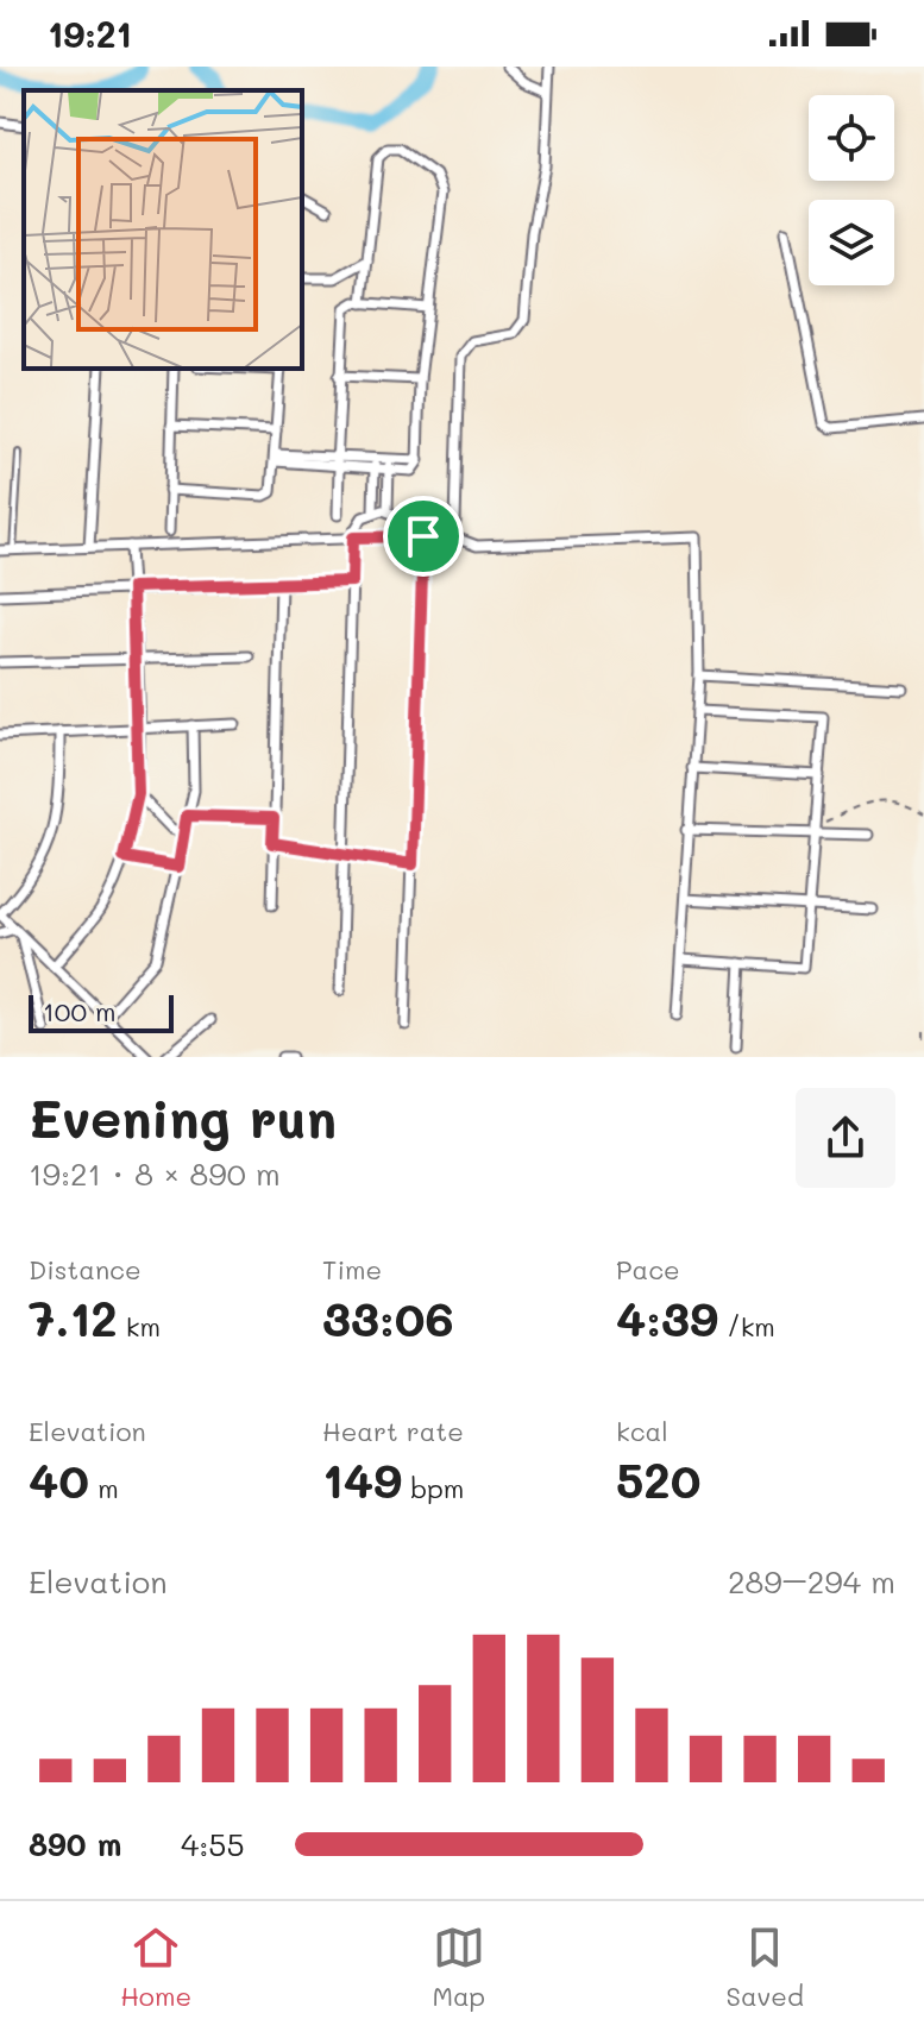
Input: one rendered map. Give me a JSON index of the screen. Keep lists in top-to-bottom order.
{
  "scale_bar": "100 m",
  "page": {
    "status": "19:21",
    "scale": "100 m",
    "heading": ["Evening run", "19:21 · 8 × 890 m"],
    "stats": [
      ["Distance", "7.12 km"],
      ["Time", "33:06"],
      ["Pace", "4:39 /km"],
      ["Elevation", "40 m"],
      ["Heart rate", "149 bpm"],
      ["kcal", "520"]
    ],
    "chart": ["Elevation", "289–294 m"],
    "list": [
      {
        "name": "890 m",
        "note": "4:55"
      }
    ],
    "tabs": ["Home", "Map", "Saved"]
  }
}
